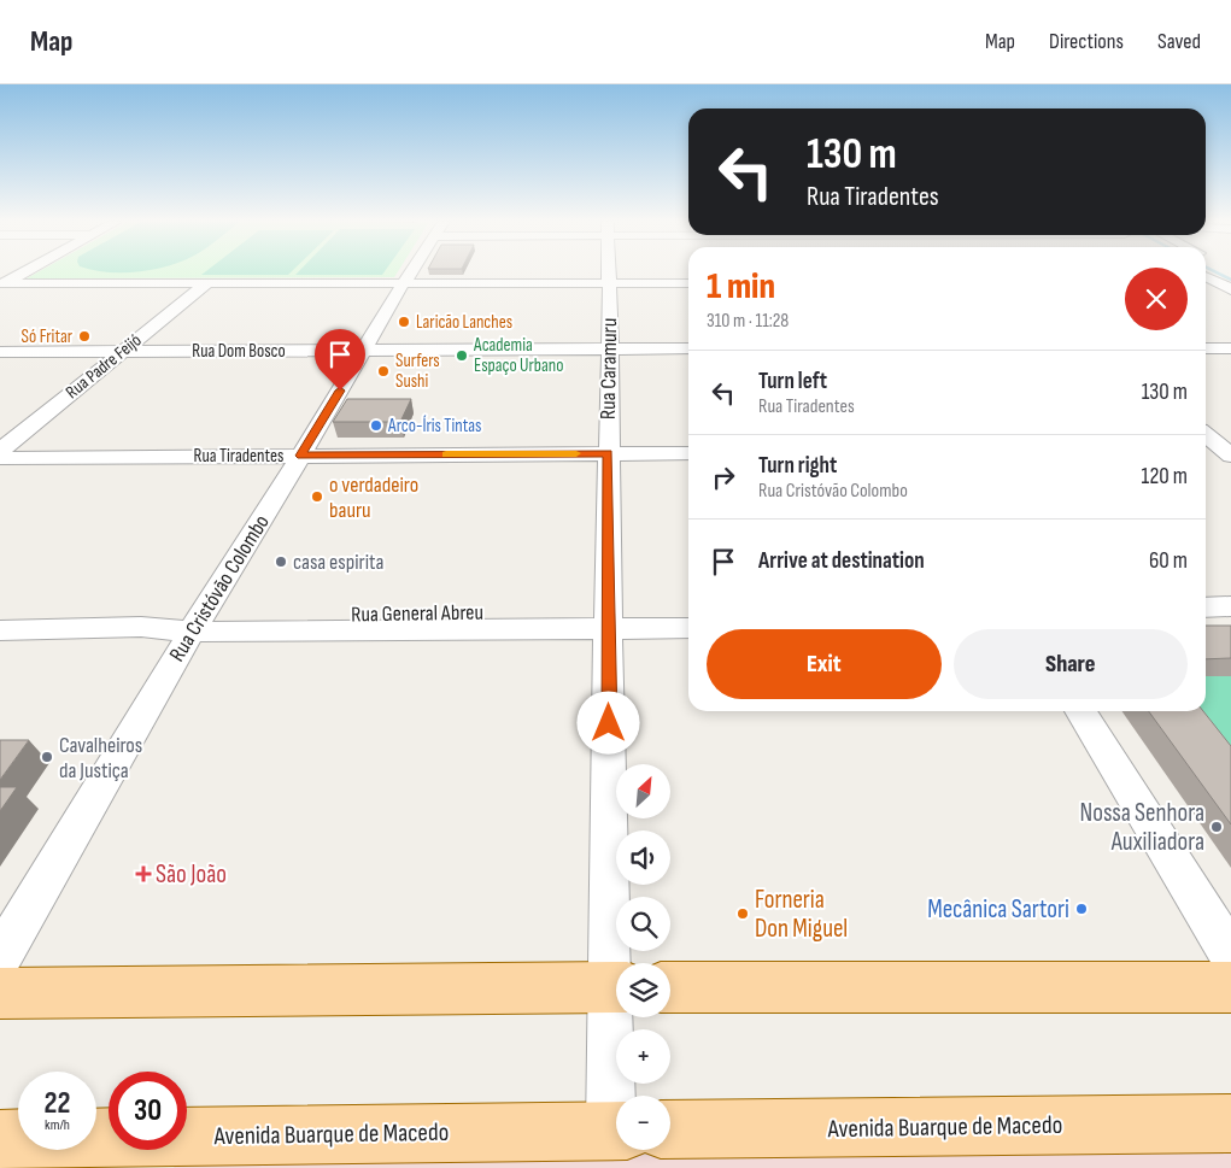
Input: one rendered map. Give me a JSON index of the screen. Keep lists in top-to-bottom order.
{
  "streets": {
    "main road": ["Avenida Buarque de Macedo"],
    "street": [
      "Rua Dom Bosco",
      "Rua Padre Feijó",
      "Rua Caramuru",
      "Rua Tiradentes",
      "Rua Cristóvão Colombo",
      "Rua General Abreu"
    ]
  },
  "crossings": [
    ["Rua Dom Bosco", "Rua Padre Feijó"],
    ["Rua Dom Bosco", "Rua Caramuru"],
    ["Rua Dom Bosco", "Rua Cristóvão Colombo"],
    ["Rua Caramuru", "Rua Tiradentes"],
    ["Rua Caramuru", "Rua General Abreu"],
    ["Rua Tiradentes", "Rua Cristóvão Colombo"],
    ["Rua Cristóvão Colombo", "Rua General Abreu"]
  ],
  "places": {
    "other": [
      "Laricão Lanches",
      "Só Fritar",
      "Academia Espaço Urbano",
      "Surfers Sushi",
      "Arco-Íris Tintas",
      "o verdadeiro bauru",
      "casa espirita",
      "Cavalheiros da Justiça",
      "Nossa Senhora Auxiliadora",
      "Mecânica Sartori",
      "Forneria Don Miguel"
    ],
    "health": ["São João"]
  },
  "north": "top right",
  "page": {
    "header": "Map",
    "nav": ["Map", "Directions", "Saved"],
    "turn": ["130 m", "Rua Tiradentes"],
    "heading": ["1 min", "310 m · 11:28"],
    "list": [
      {
        "name": "Turn left",
        "note": "Rua Tiradentes",
        "value": "130 m"
      },
      {
        "name": "Turn right",
        "note": "Rua Cristóvão Colombo",
        "value": "120 m"
      },
      {
        "name": "Arrive at destination",
        "value": "60 m"
      }
    ],
    "buttons": ["Exit", "Share"],
    "map_buttons": ["+", "−"],
    "speed": "22 km/h",
    "limit": "30"
  }
}
